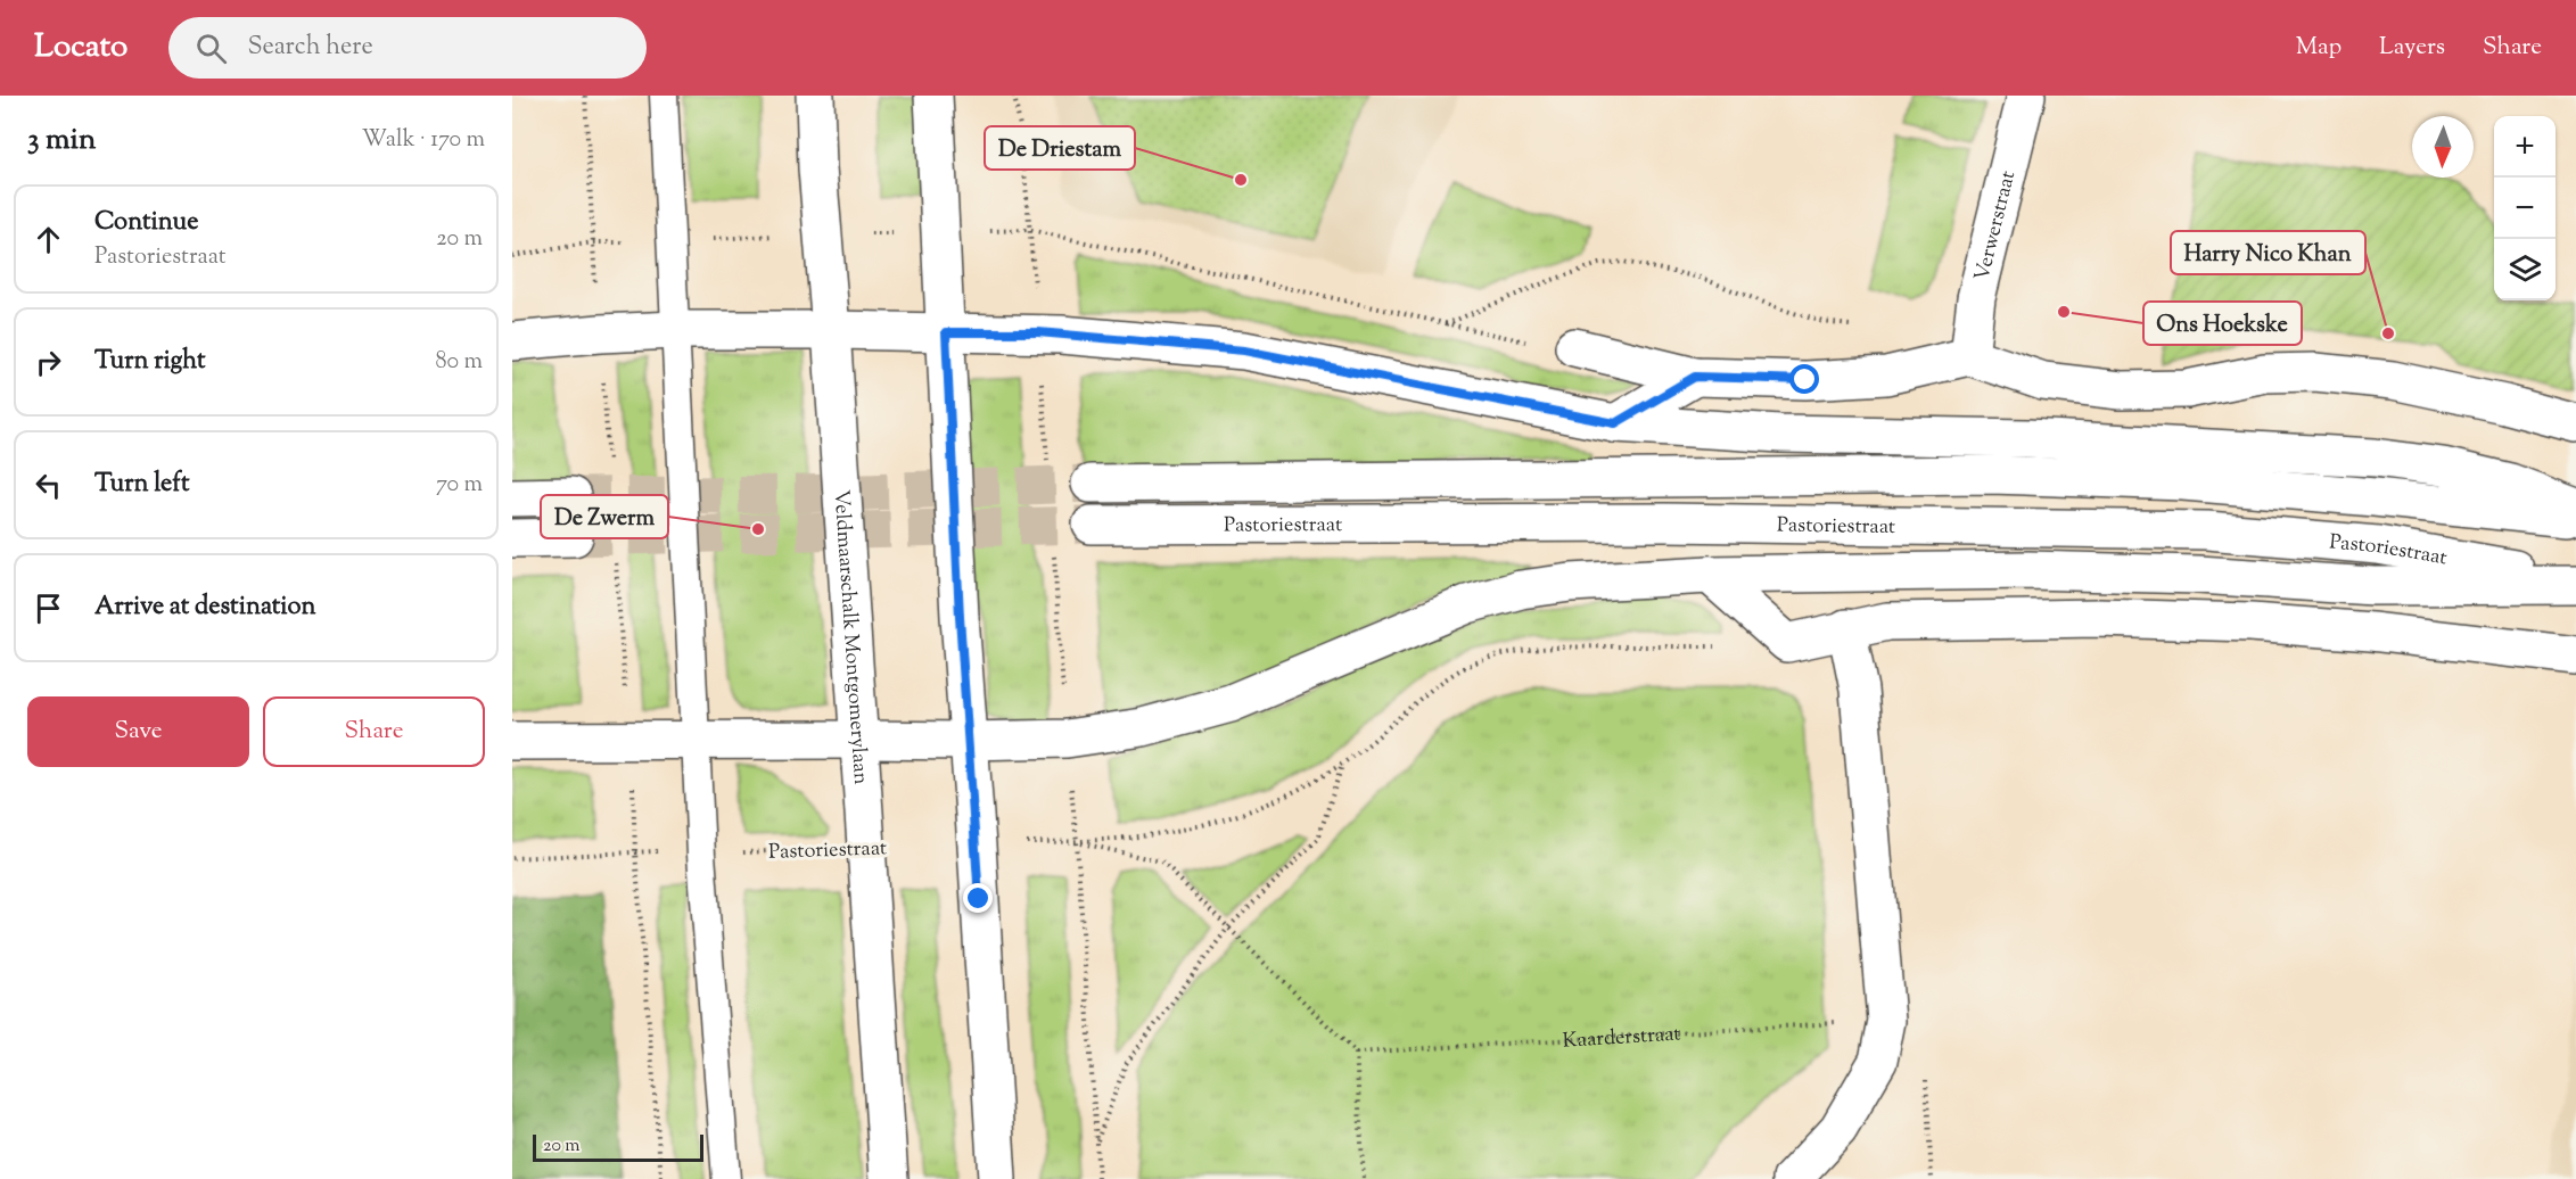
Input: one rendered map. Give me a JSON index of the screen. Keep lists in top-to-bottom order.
{
  "streets": {
    "main road": ["Verwerstraat", "Pastoriestraat", "Veldmaarschalk Montgomerylaan"],
    "path": ["Kaarderstraat"]
  },
  "crossings": [
    ["Pastoriestraat", "Veldmaarschalk Montgomerylaan"]
  ],
  "places": [
    "De Driestam",
    "Ons Hoekske",
    "Harry Nico Khan",
    "De Zwerm"
  ],
  "scale_bar": "20 m",
  "north": "bottom",
  "page": {
    "header": "Locato",
    "search": "Search here",
    "nav": ["Map", "Layers", "Share"],
    "heading": ["3 min", "Walk · 170 m"],
    "map_buttons": ["+", "−"],
    "list": [
      ["Continue", "Pastoriestraat", "20 m"],
      ["Turn right", "80 m"],
      ["Turn left", "70 m"],
      "Arrive at destination"
    ],
    "buttons": ["Save", "Share"],
    "scale": "20 m"
  }
}
